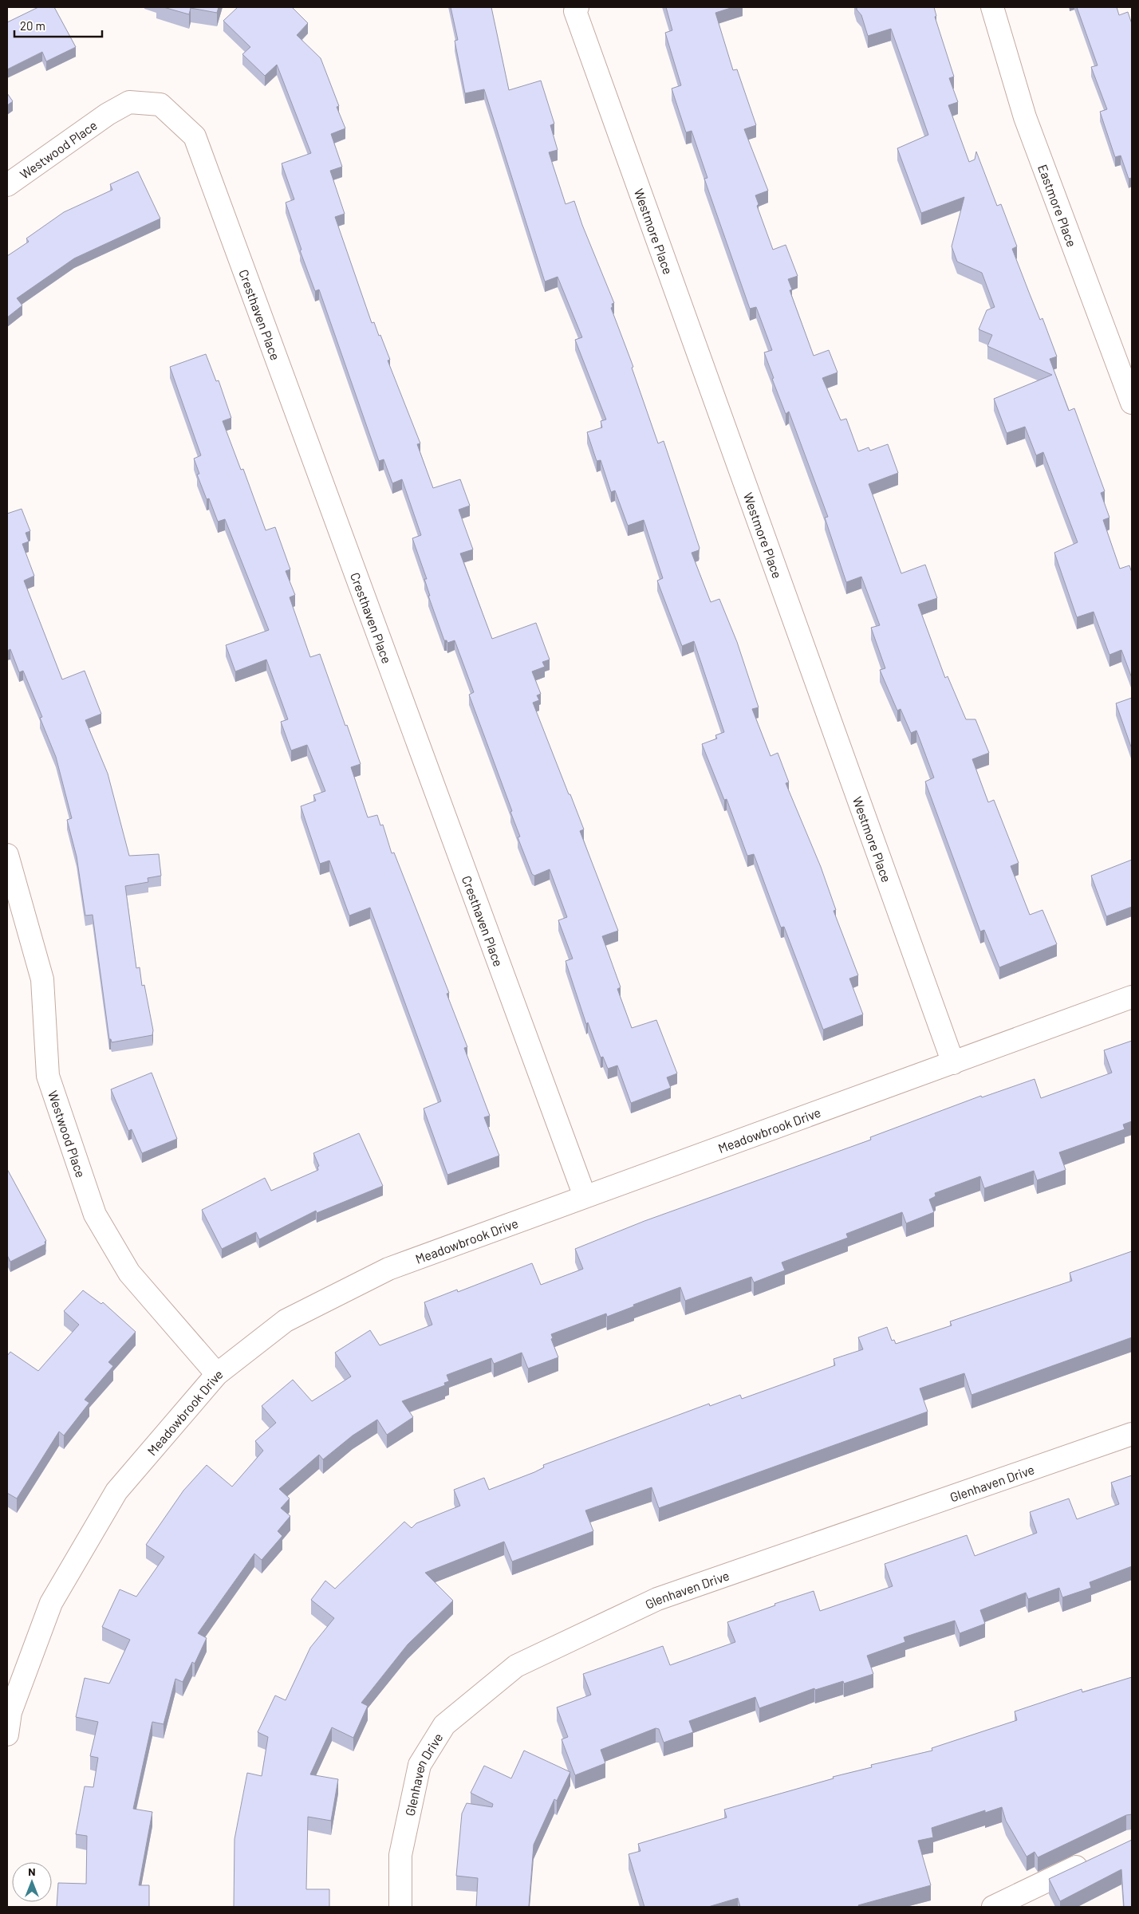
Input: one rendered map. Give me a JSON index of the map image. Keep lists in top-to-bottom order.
{
  "streets": {
    "street": [
      "Westwood Place",
      "Eastmore Place",
      "Westmore Place",
      "Cresthaven Place",
      "Meadowbrook Drive",
      "Glenhaven Drive"
    ]
  },
  "crossings": [
    ["Westwood Place", "Cresthaven Place"],
    ["Westwood Place", "Meadowbrook Drive"],
    ["Westmore Place", "Meadowbrook Drive"],
    ["Cresthaven Place", "Meadowbrook Drive"]
  ],
  "scale_bar": "20 m",
  "north": "top"
}
